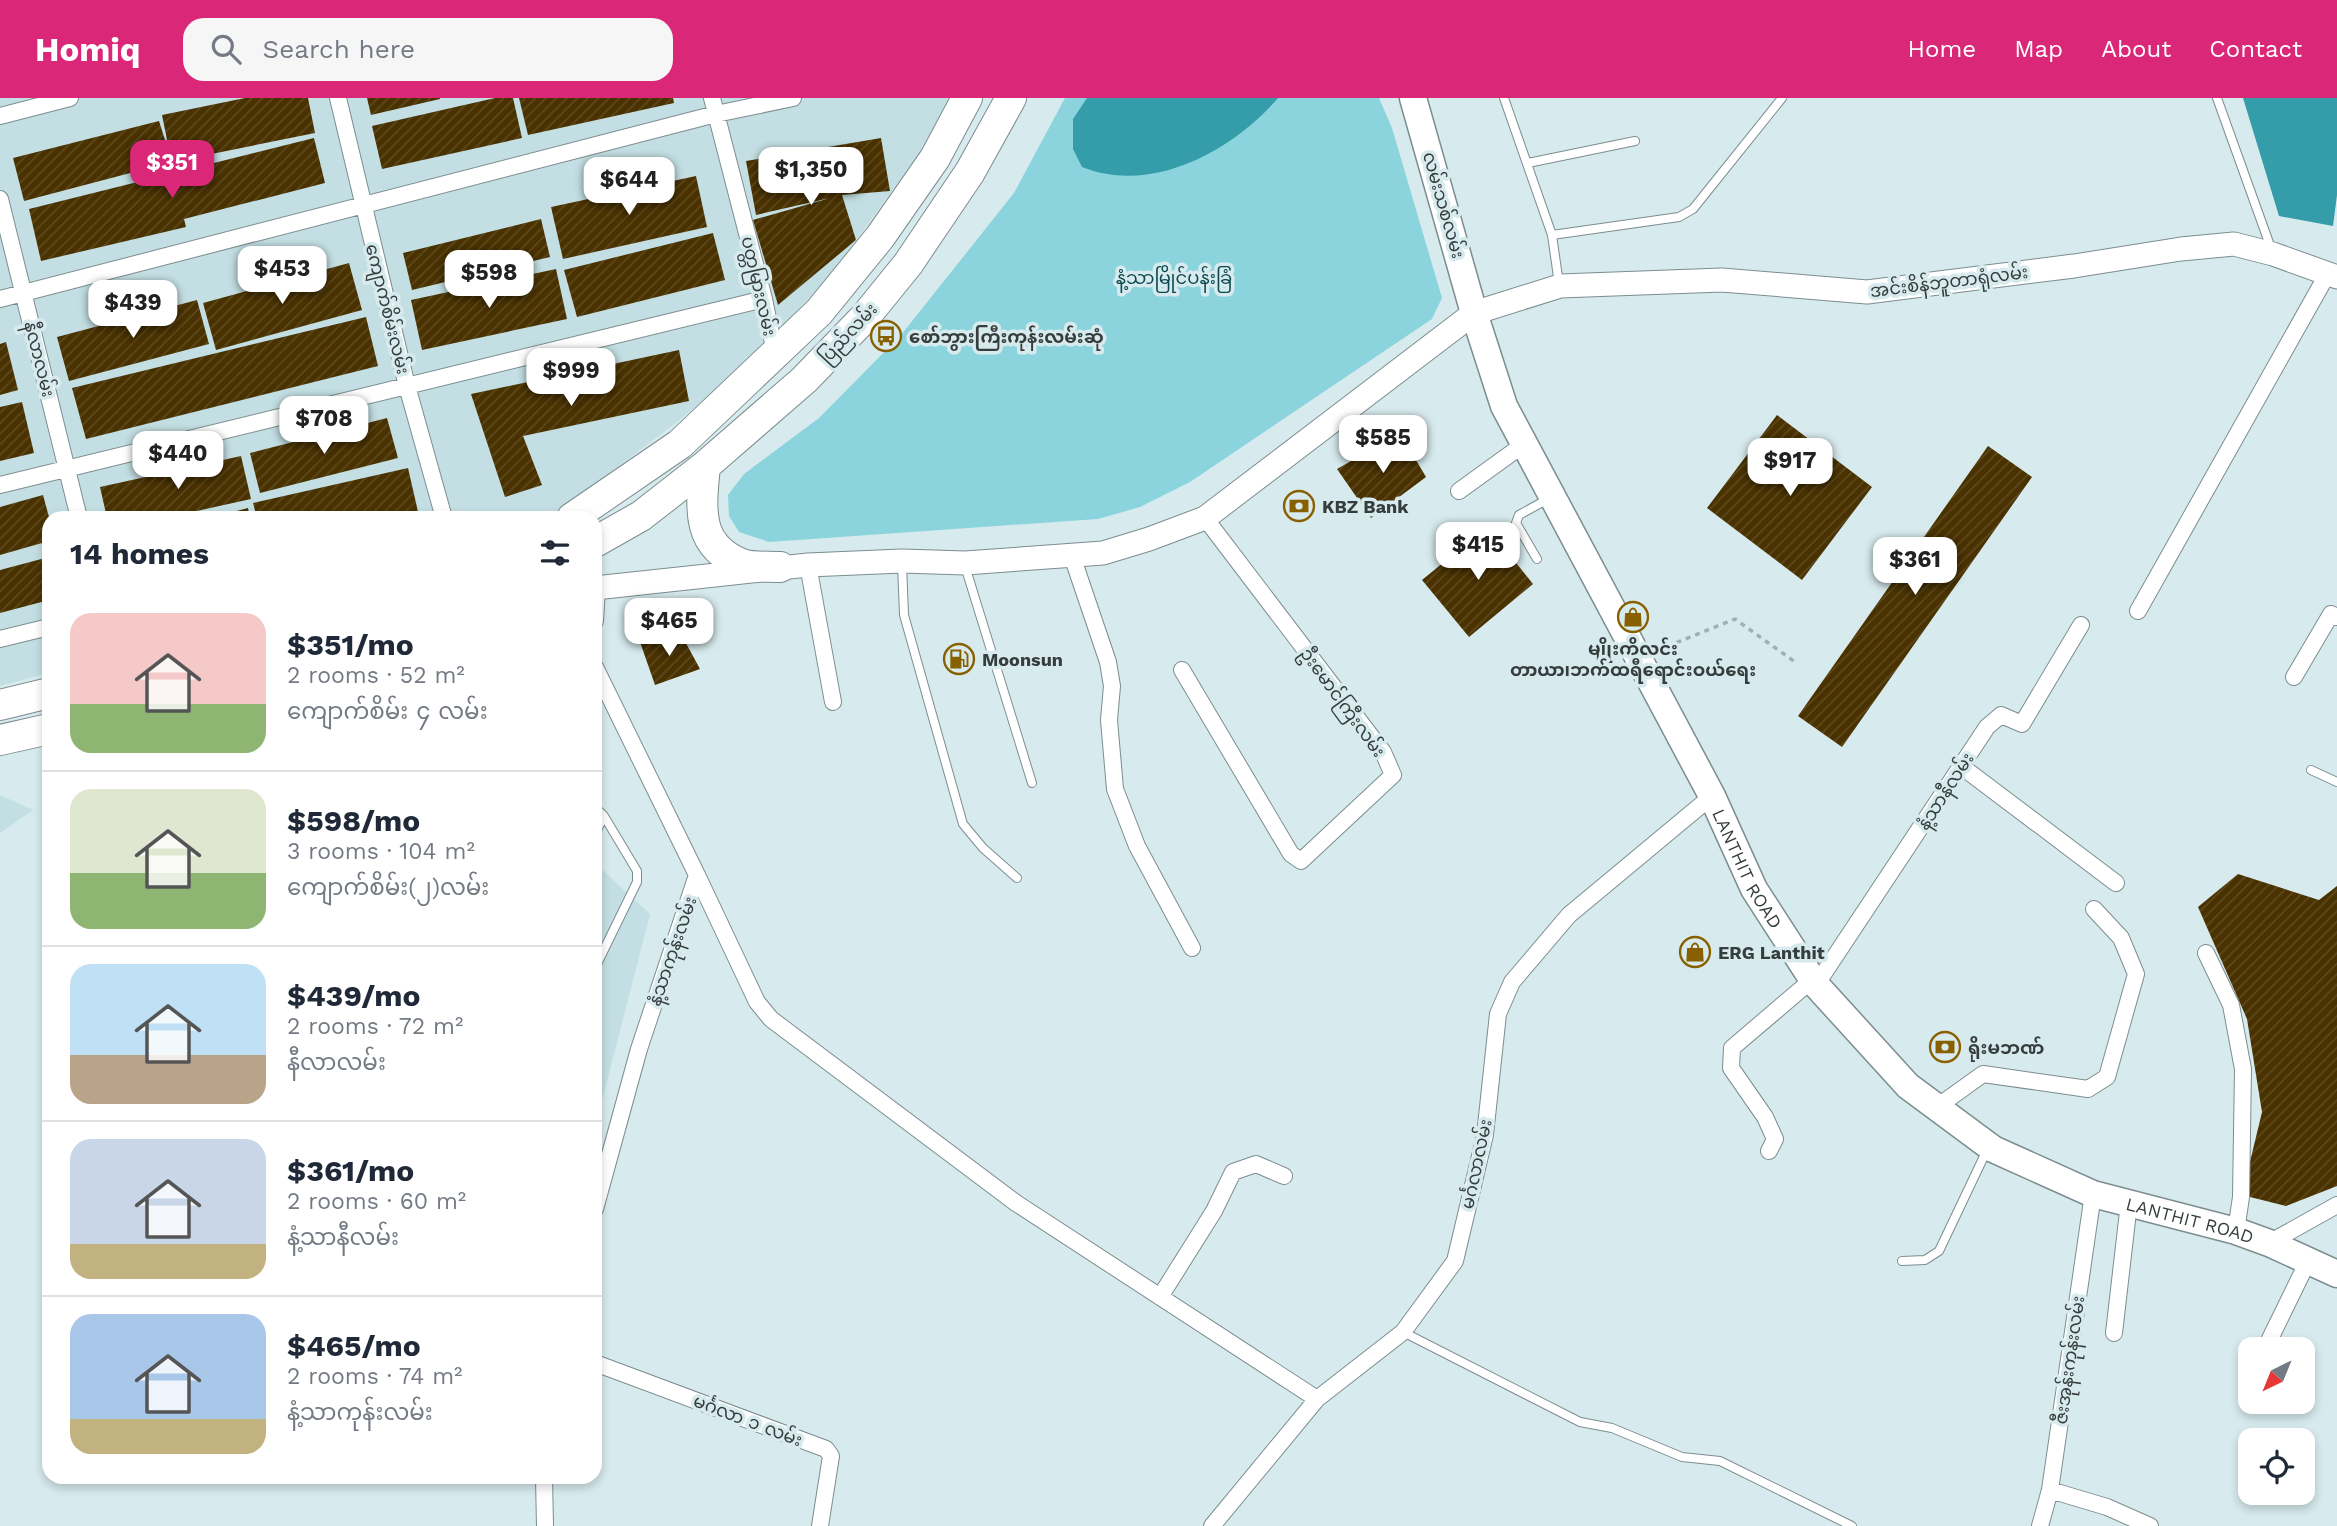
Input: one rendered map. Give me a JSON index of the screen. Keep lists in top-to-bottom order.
{
  "streets": {
    "highway": ["ပြည်လမ်း"],
    "main road": ["လမ်းသစ်လမ်း", "အင်းစိန်ဘူတာရုံလမ်း", "LANTHIT ROAD"],
    "street": [
      "ပတ္တမြားလမ်း",
      "ကျောက်စိမ်းလမ်း",
      "နီလာလမ်း",
      "ဦးမောင်ကြီးလမ်း",
      "နံ့သာနီလမ်း",
      "နံ့သာကုန်းလမ်း",
      "မင်္ဂလာလမ်း",
      "ဇီးအုန်းကုန်းလမ်း",
      "မင်္ဂလာ ၁ လမ်း"
    ]
  },
  "crossings": [
    ["လမ်းသစ်လမ်း", "အင်းစိန်ဘူတာရုံလမ်း"],
    ["လမ်းသစ်လမ်း", "LANTHIT ROAD"],
    ["အင်းစိန်ဘူတာရုံလမ်း", "ဦးမောင်ကြီးလမ်း"],
    ["အင်းစိန်ဘူတာရုံလမ်း", "LANTHIT ROAD"],
    ["ပတ္တမြားလမ်း", "ပြည်လမ်း"],
    ["နံ့သာနီလမ်း", "LANTHIT ROAD"],
    ["LANTHIT ROAD", "မင်္ဂလာလမ်း"],
    ["LANTHIT ROAD", "ဇီးအုန်းကုန်းလမ်း"]
  ],
  "parks": ["နံ့သာမြိုင်ပန်းခြံ"],
  "places": {
    "bus stop": ["စော်ဘွားကြီးကုန်းလမ်းဆုံ"],
    "bank": ["KBZ Bank", "ရိုးမဘဏ်"],
    "shop": ["မျိုးကိုလင်း တာယာ၊ဘက်ထရီရောင်းဝယ်ရေး", "ERG Lanthit"],
    "fuel station": ["Moonsun"]
  },
  "north": "bottom left",
  "page": {
    "header": "Homiq",
    "search": "Search here",
    "nav": [
      "Home",
      "Map",
      "About",
      "Contact"
    ],
    "price": [
      "$351",
      "$1,350",
      "$644",
      "$453",
      "$598",
      "$439",
      "$999",
      "$708",
      "$585",
      "$440",
      "$917",
      "$415",
      "$361",
      "$465"
    ],
    "heading": "14 homes",
    "list": [
      {
        "name": "$351/mo",
        "note": "2 rooms · 52 m² · ကျောက်စိမ်း ၄ လမ်း"
      },
      {
        "name": "$598/mo",
        "note": "3 rooms · 104 m² · ကျောက်စိမ်း(၂)လမ်း"
      },
      {
        "name": "$439/mo",
        "note": "2 rooms · 72 m² · နီလာလမ်း"
      },
      {
        "name": "$361/mo",
        "note": "2 rooms · 60 m² · နံ့သာနီလမ်း"
      },
      {
        "name": "$465/mo",
        "note": "2 rooms · 74 m² · နံ့သာကုန်းလမ်း"
      }
    ]
  }
}
